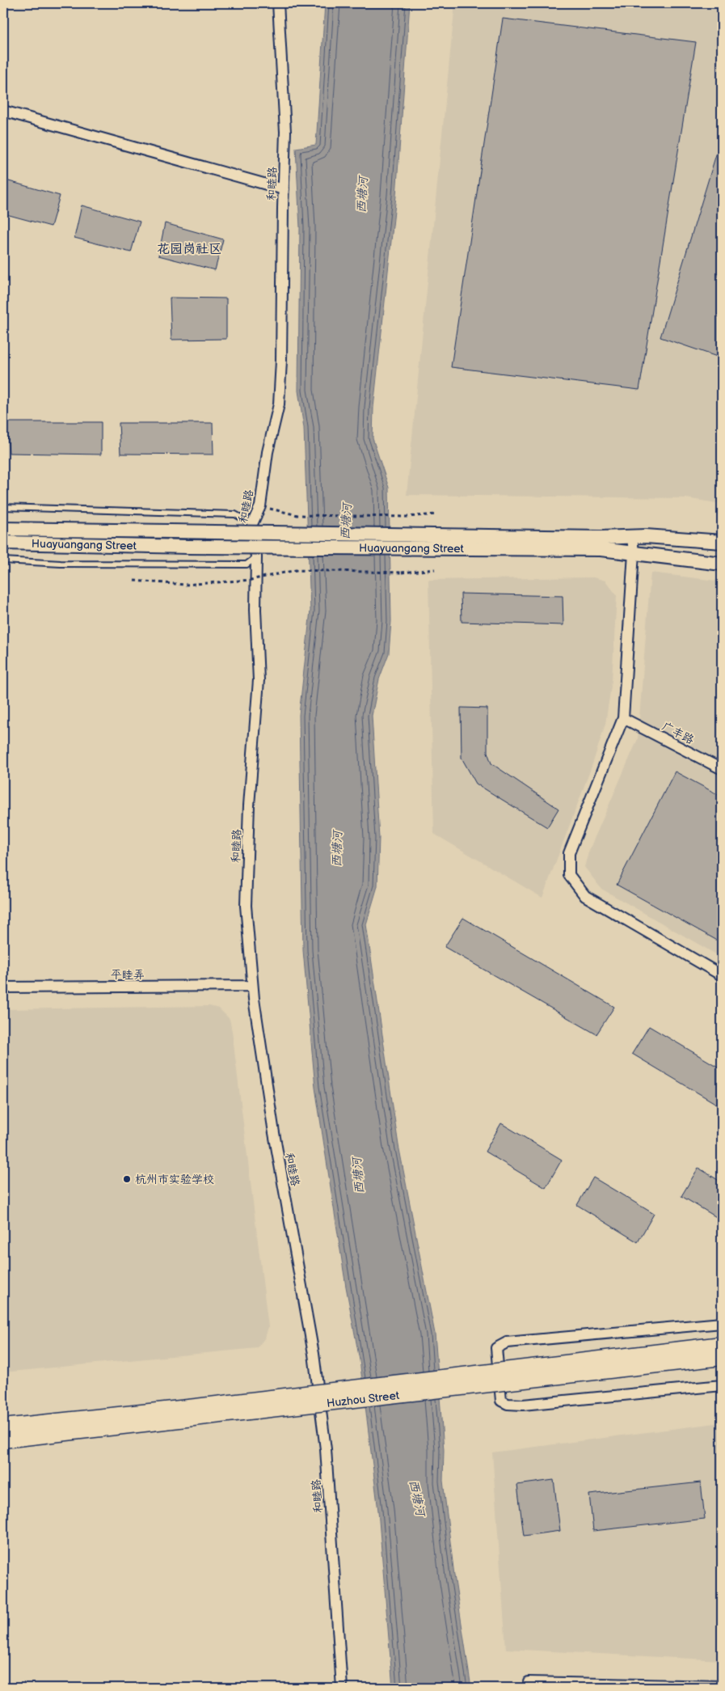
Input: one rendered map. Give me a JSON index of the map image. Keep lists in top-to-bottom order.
{
  "streets": {
    "main road": ["Huzhou Street"],
    "street": [
      "和睦路",
      "Huayuangang Street",
      "广丰路",
      "平睦弄"
    ]
  },
  "crossings": [
    ["和睦路", "平睦弄"]
  ],
  "districts": ["花园岗社区"],
  "water": ["西塘河"],
  "places": ["杭州市实验学校"]
}
